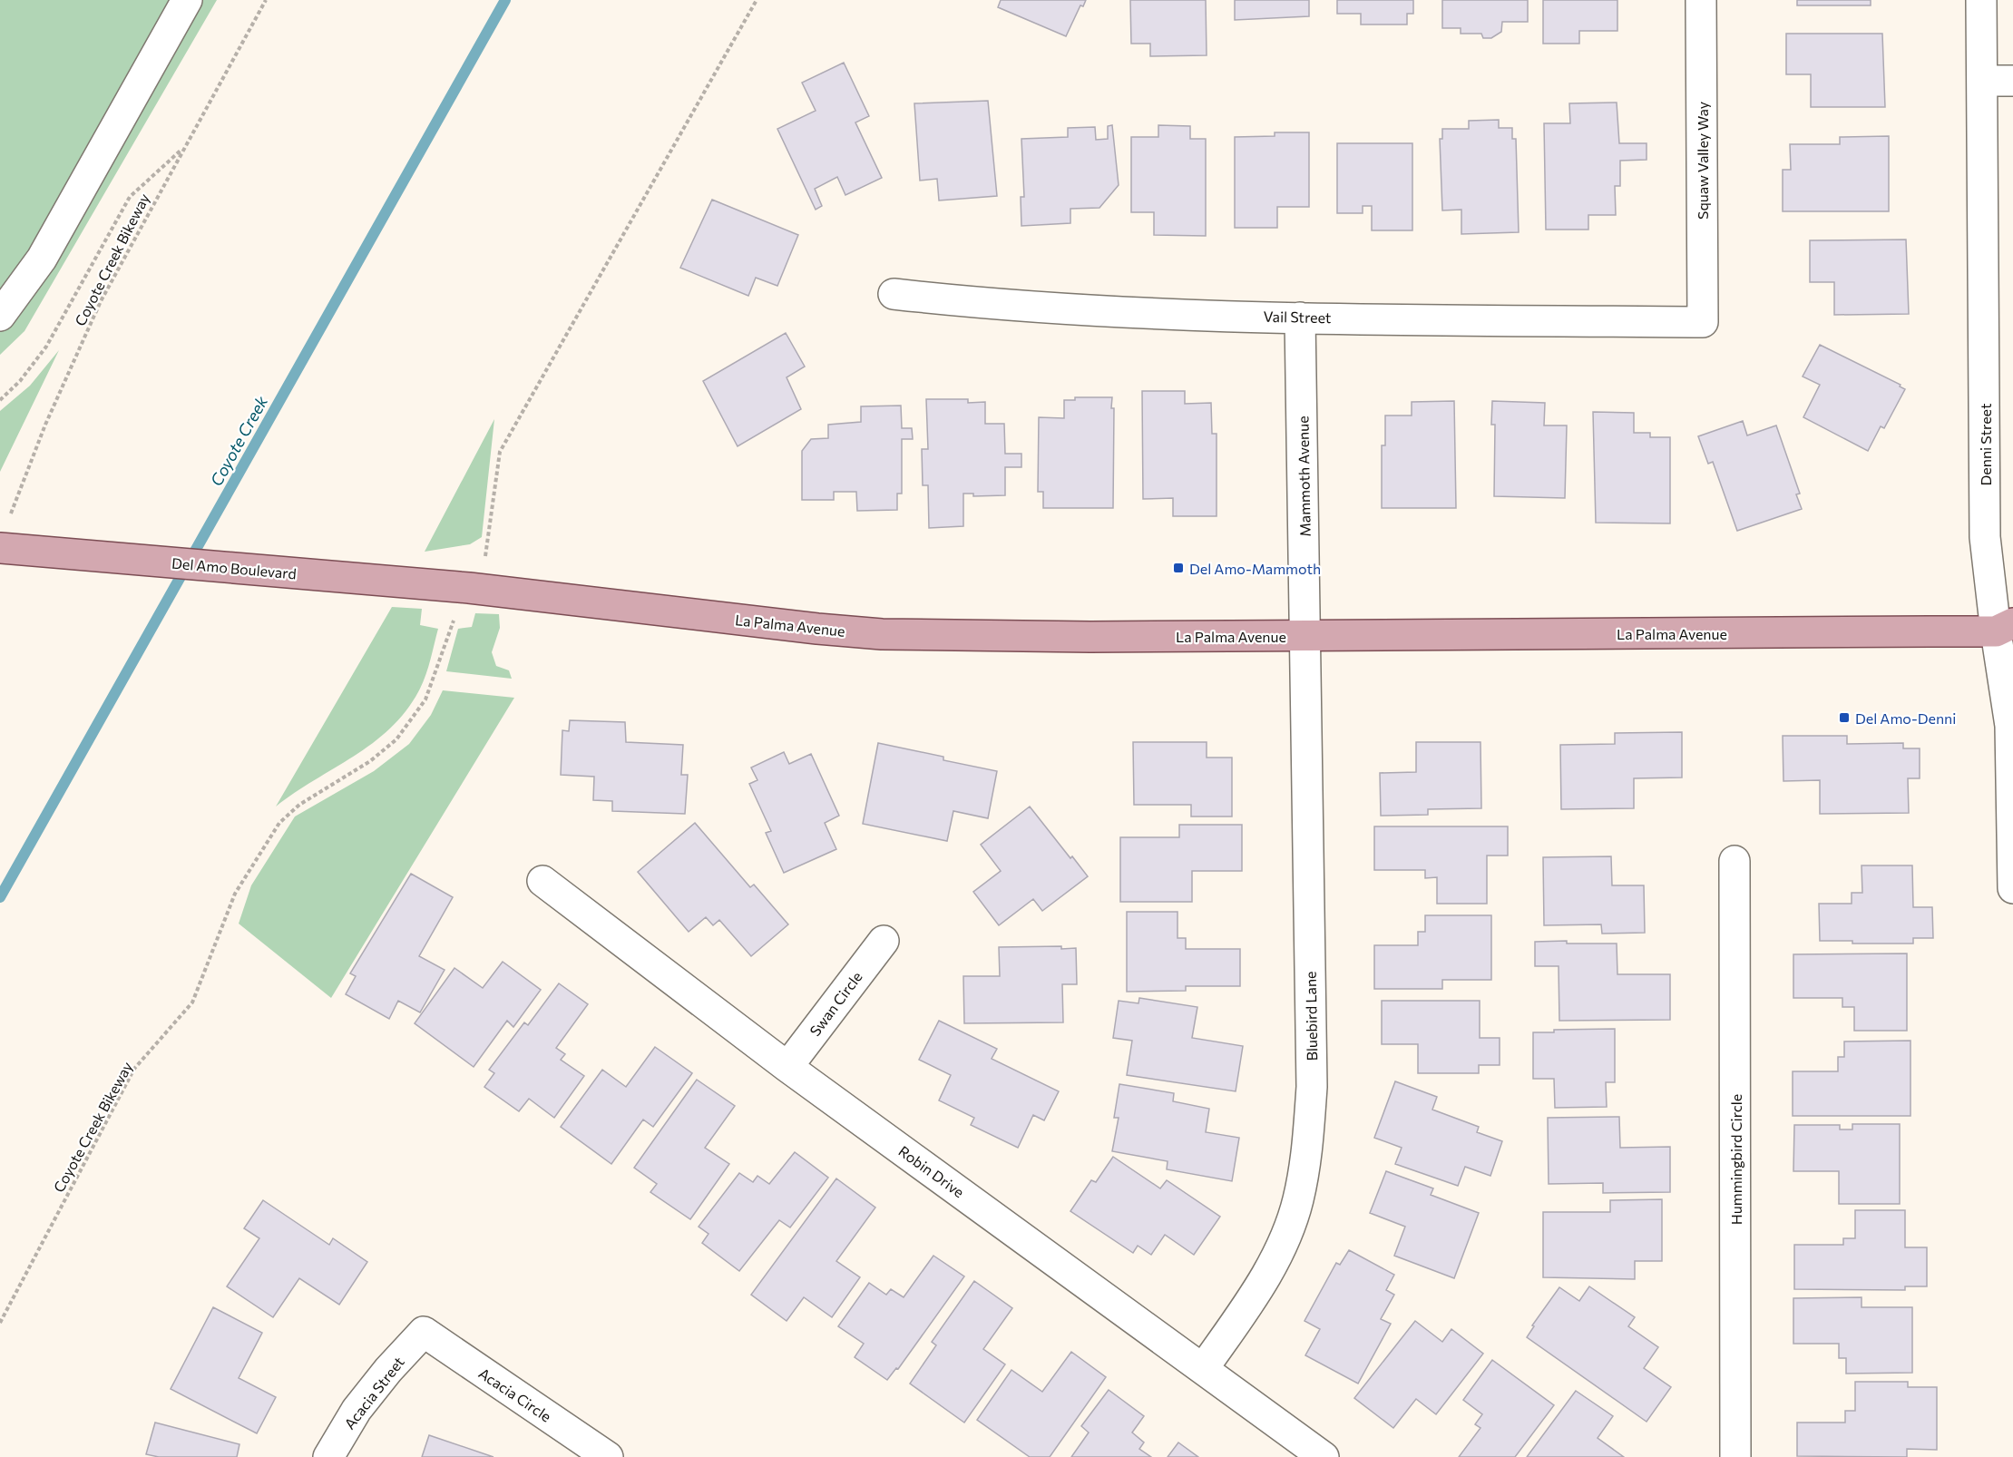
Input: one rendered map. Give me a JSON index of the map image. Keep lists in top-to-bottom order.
{
  "streets": {
    "main road": ["Del Amo Boulevard", "La Palma Avenue"],
    "street": [
      "Squaw Valley Way",
      "Vail Street",
      "Denni Street",
      "Mammoth Avenue",
      "Swan Circle",
      "Bluebird Lane",
      "Hummingbird Circle",
      "Robin Drive",
      "Acacia Street",
      "Acacia Circle"
    ],
    "path": ["Coyote Creek Bikeway"]
  },
  "crossings": [
    ["Squaw Valley Way", "Vail Street"],
    ["Coyote Creek Bikeway", "Del Amo Boulevard"],
    ["Coyote Creek Bikeway", "La Palma Avenue"],
    ["Vail Street", "Mammoth Avenue"],
    ["Denni Street", "La Palma Avenue"],
    ["Mammoth Avenue", "La Palma Avenue"],
    ["Mammoth Avenue", "Bluebird Lane"],
    ["Del Amo Boulevard", "La Palma Avenue"],
    ["La Palma Avenue", "Bluebird Lane"],
    ["Swan Circle", "Robin Drive"],
    ["Bluebird Lane", "Robin Drive"],
    ["Acacia Street", "Acacia Circle"]
  ],
  "water": ["Coyote Creek"],
  "places": {
    "transit": ["Del Amo-Mammoth", "Del Amo-Denni"]
  }
}
